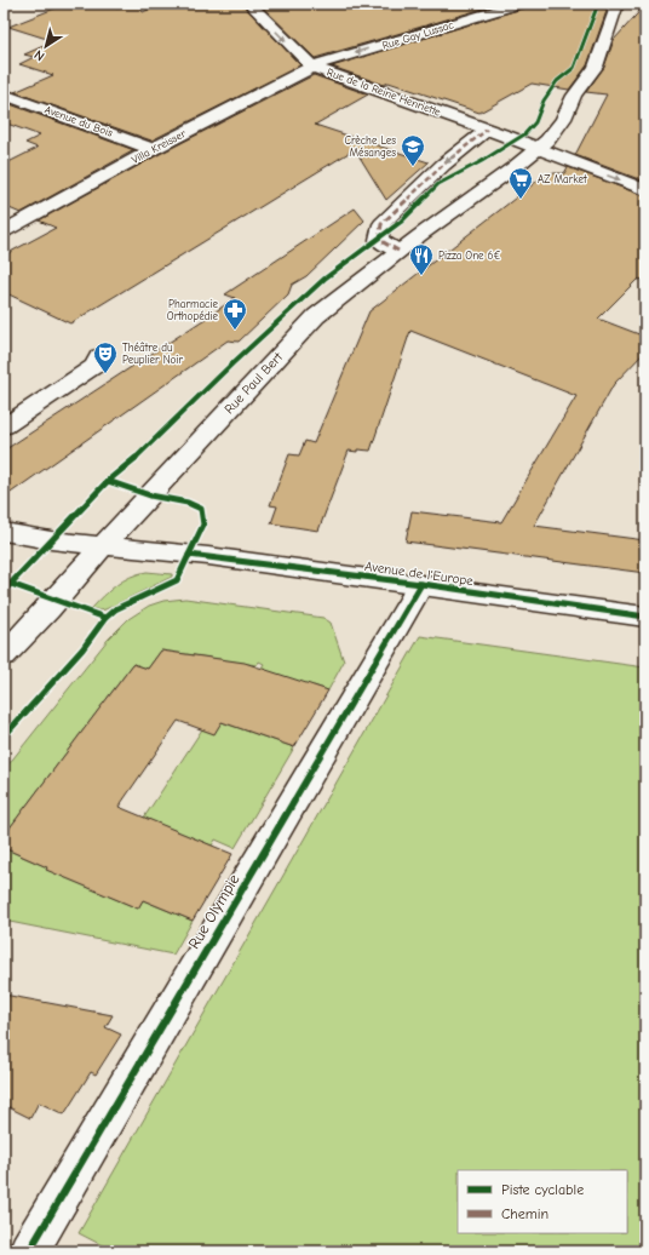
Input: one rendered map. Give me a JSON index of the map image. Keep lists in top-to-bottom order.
{
  "streets": {
    "street": [
      "Rue Gay Lussac",
      "Rue de la Reine Henriette",
      "Avenue du Bois",
      "Villa Kreisser",
      "Rue Paul Bert",
      "Avenue de l'Europe",
      "Rue Olympie"
    ]
  },
  "crossings": [
    ["Rue Gay Lussac", "Rue de la Reine Henriette"],
    ["Rue Gay Lussac", "Villa Kreisser"],
    ["Rue de la Reine Henriette", "Villa Kreisser"],
    ["Rue de la Reine Henriette", "Rue Paul Bert"],
    ["Avenue du Bois", "Villa Kreisser"],
    ["Rue Paul Bert", "Avenue de l'Europe"],
    ["Avenue de l'Europe", "Rue Olympie"]
  ],
  "one_way": ["Rue Gay Lussac", "Rue de la Reine Henriette"],
  "places": {
    "school or university": ["Crèche Les Mésanges"],
    "supermarket": ["AZ Market"],
    "restaurant": ["Pizza One 6€"],
    "pharmacy": ["Pharmacie Orthopédie"],
    "theatre": ["Théâtre du Peuplier Noir"]
  },
  "legend": ["Piste cyclable", "Chemin"],
  "north": "bottom left"
}
